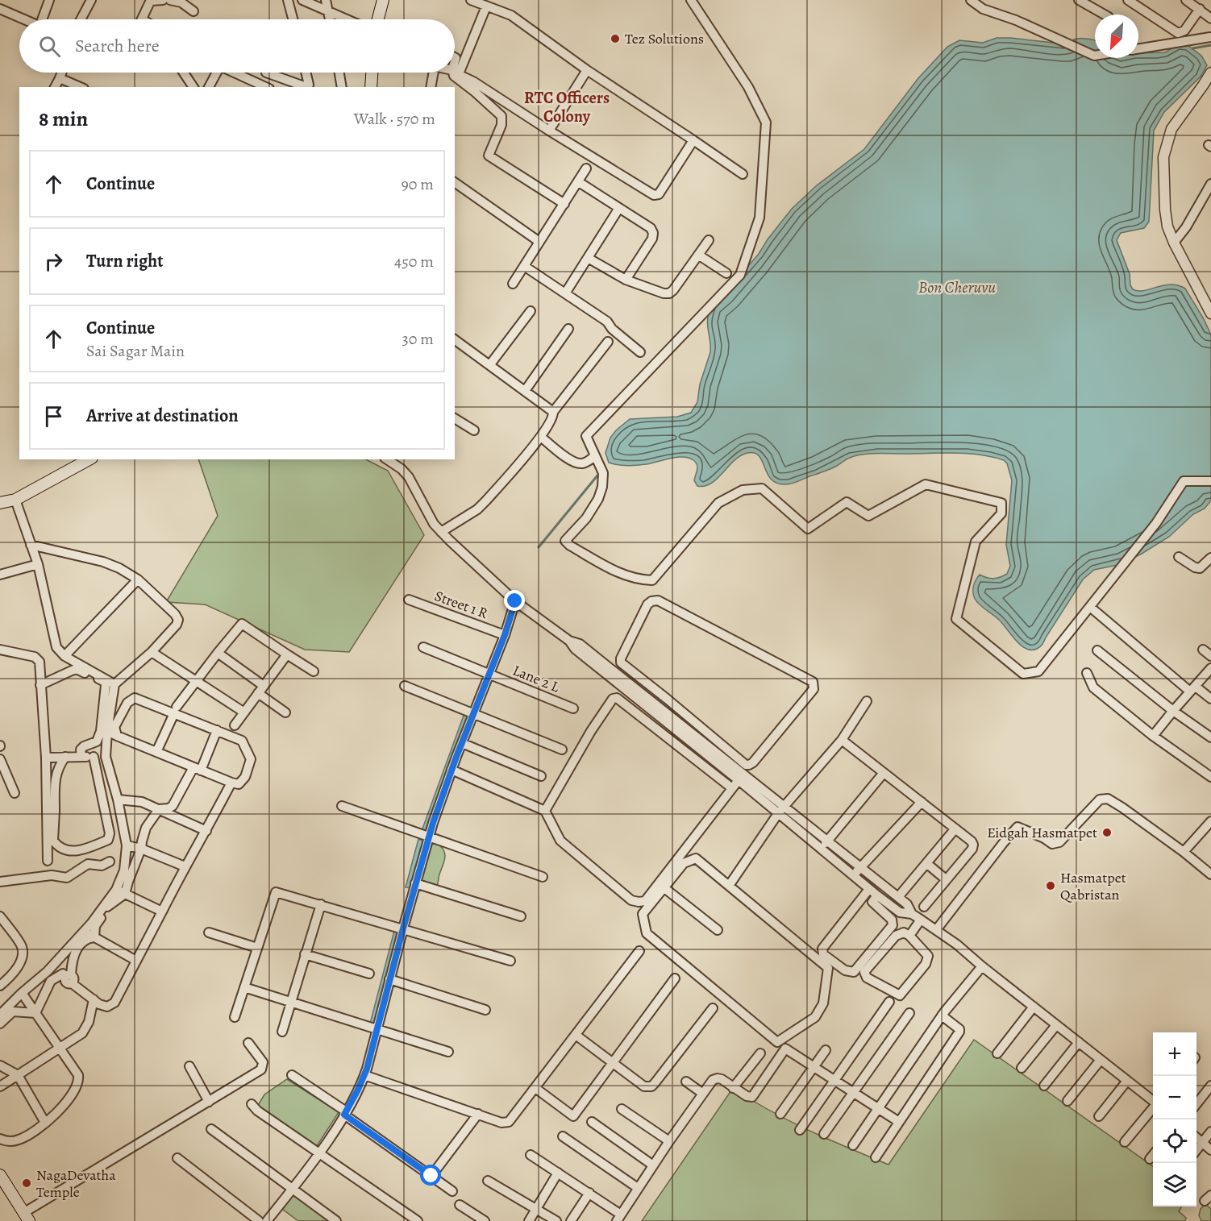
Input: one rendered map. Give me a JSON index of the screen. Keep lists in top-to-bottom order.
{
  "streets": {
    "street": ["Street 1 R", "Lane 2 L"]
  },
  "districts": ["RTC Officers Colony"],
  "water": ["Bon Cheruvu"],
  "places": [
    "Tez Solutions",
    "Eidgah Hasmatpet",
    "Hasmatpet Qabristan",
    "NagaDevatha Temple"
  ],
  "north": "bottom left",
  "page": {
    "search": "Search here",
    "heading": ["8 min", "Walk · 570 m"],
    "list": [
      ["Continue", "90 m"],
      ["Turn right", "450 m"],
      ["Continue", "Sai Sagar Main", "30 m"],
      "Arrive at destination"
    ],
    "map_buttons": ["+", "−"]
  }
}
